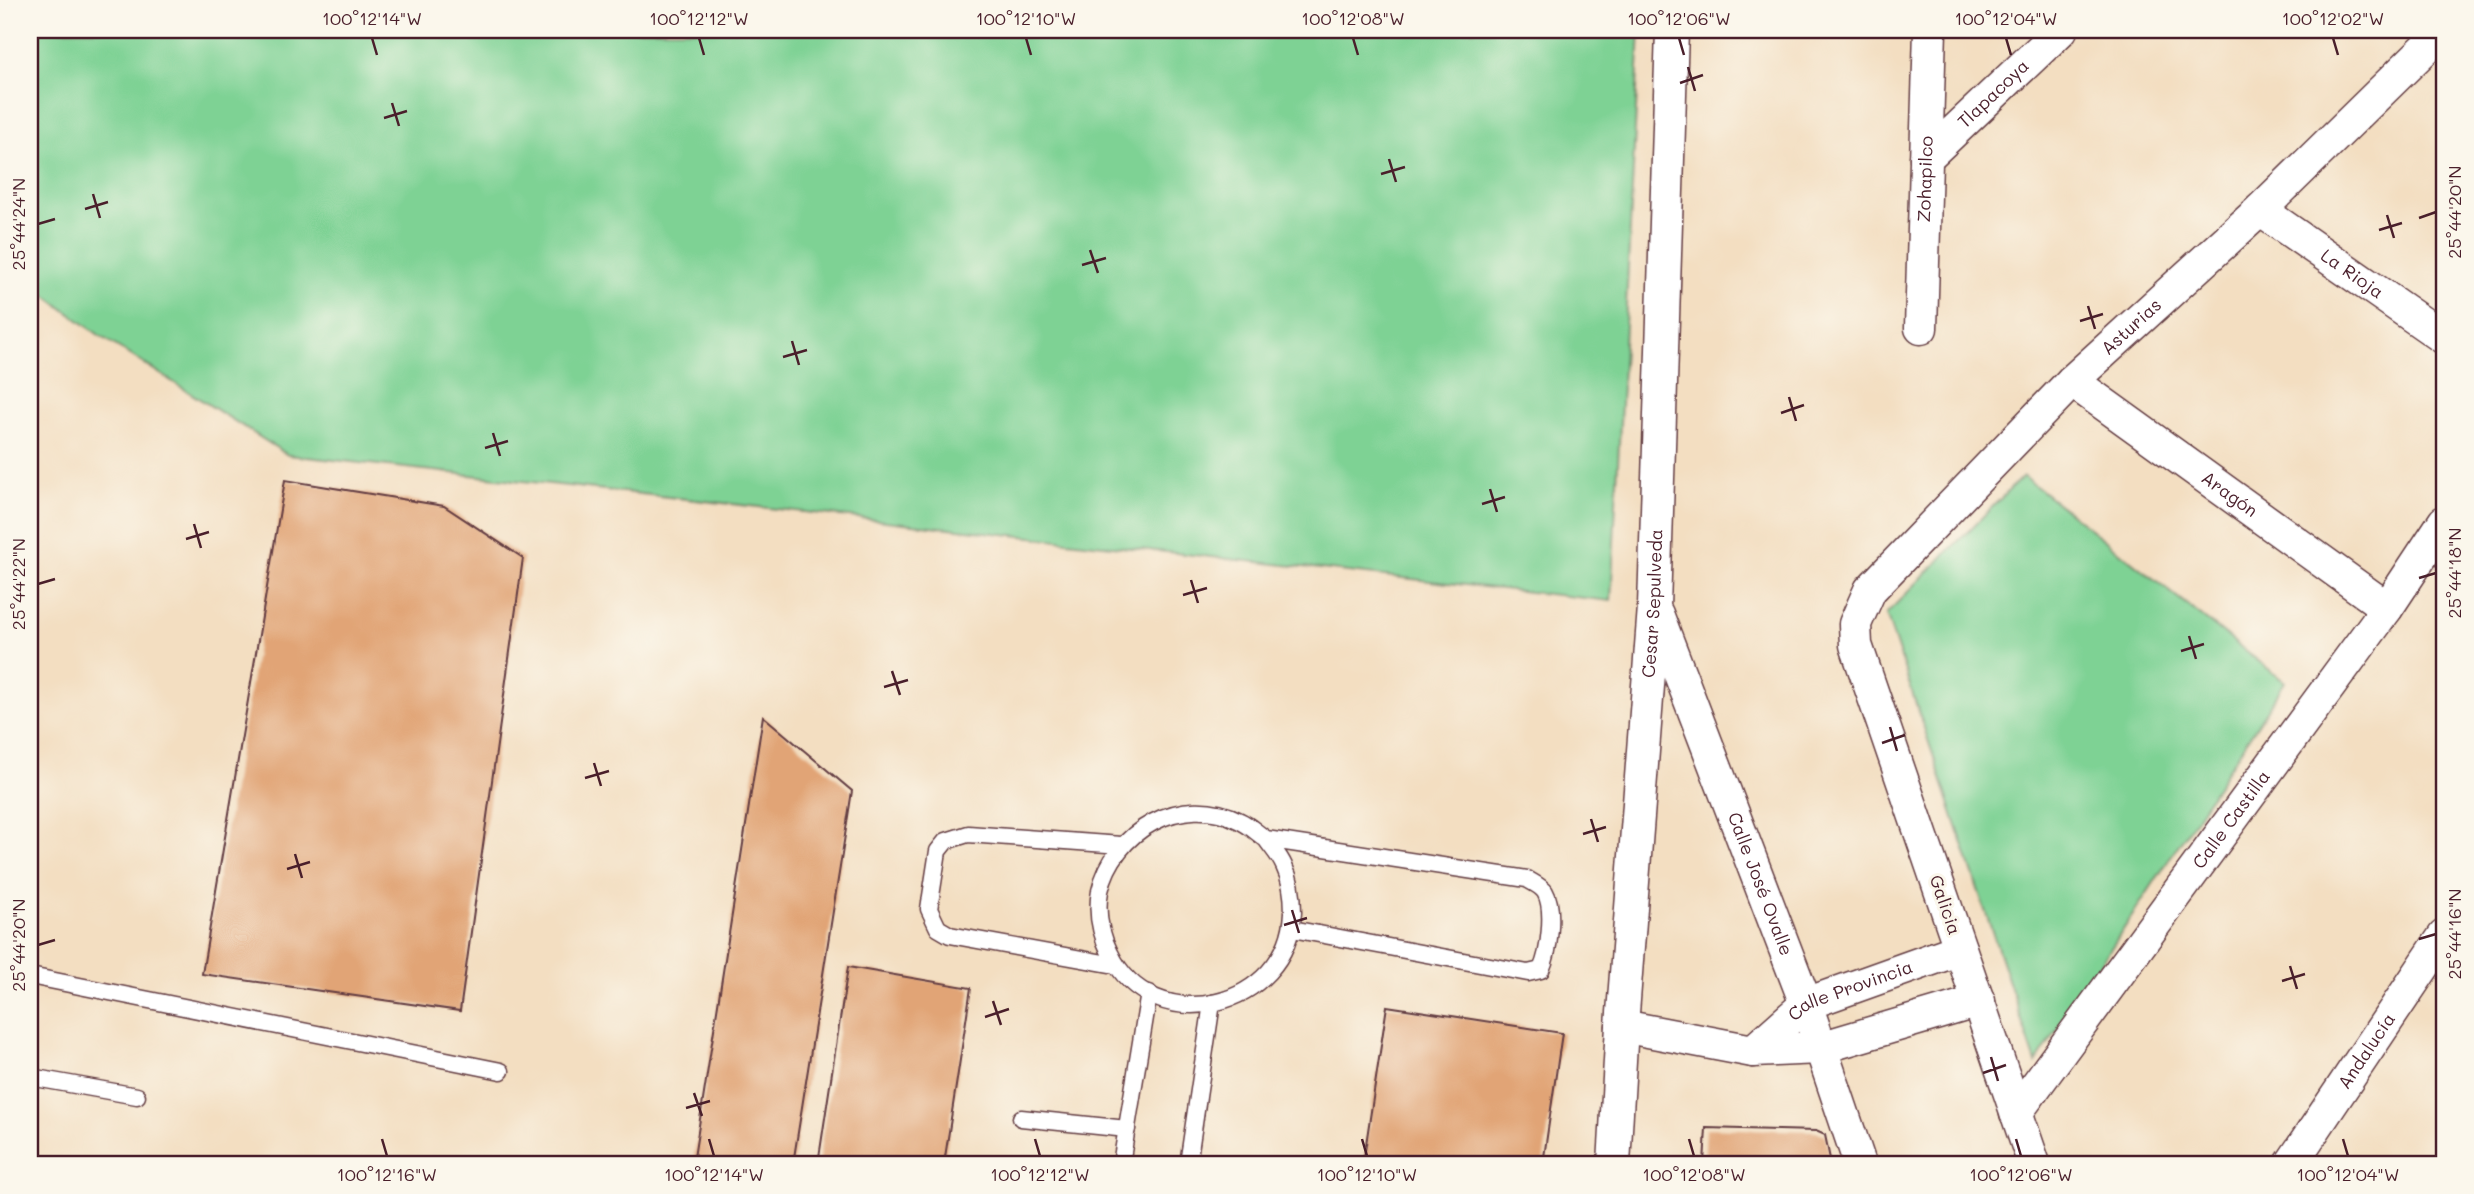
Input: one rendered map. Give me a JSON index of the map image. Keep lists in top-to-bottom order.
{
  "streets": {
    "street": [
      "Tlapacoya",
      "Zohapilco",
      "La Rioja",
      "Asturias",
      "Aragón",
      "Cesar Sepulveda",
      "Calle Castilla",
      "Calle José Ovalle",
      "Galicia",
      "Calle Provincia",
      "Andalucía"
    ]
  },
  "crossings": [
    ["Tlapacoya", "Zohapilco"],
    ["La Rioja", "Asturias"],
    ["Asturias", "Aragón"],
    ["Asturias", "Galicia"],
    ["Aragón", "Calle Castilla"],
    ["Cesar Sepulveda", "Calle José Ovalle"],
    ["Cesar Sepulveda", "Calle Provincia"],
    ["Calle Castilla", "Galicia"],
    ["Calle José Ovalle", "Calle Provincia"],
    ["Galicia", "Calle Provincia"]
  ],
  "coordinates": [
    "100°12'14\"W",
    "100°12'12\"W",
    "100°12'10\"W",
    "100°12'08\"W",
    "100°12'06\"W",
    "100°12'04\"W",
    "100°12'02\"W",
    "25°44'20\"N",
    "25°44'24\"N",
    "25°44'18\"N",
    "25°44'22\"N",
    "25°44'16\"N",
    "100°12'16\"W"
  ]
}
